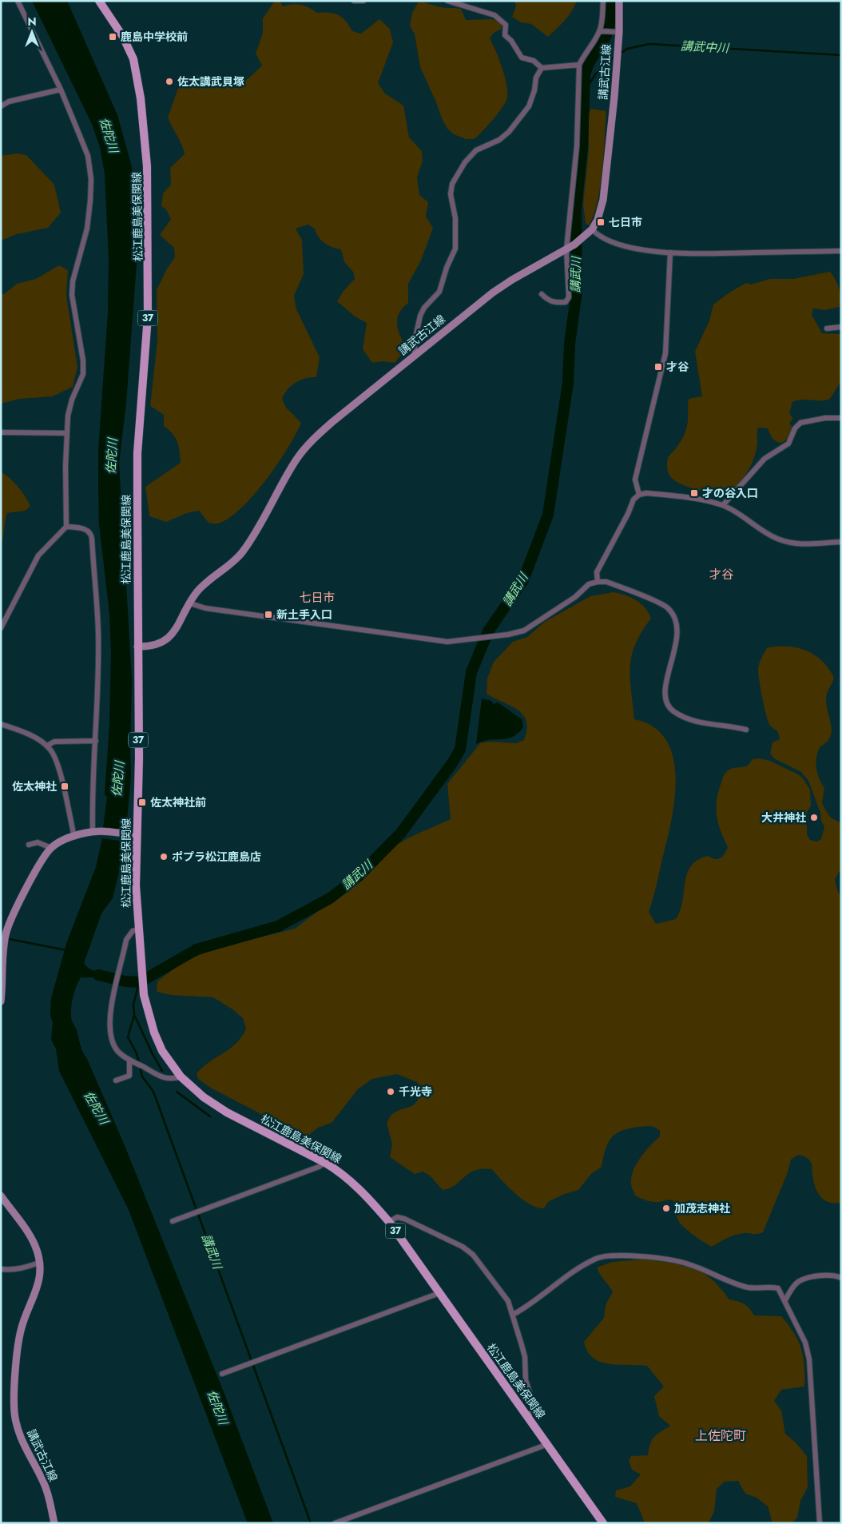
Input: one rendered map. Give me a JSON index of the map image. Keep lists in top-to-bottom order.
{
  "streets": {
    "main road": ["講武古江線", "松江鹿島美保関線", "37"]
  },
  "crossings": [
    ["講武古江線", "松江鹿島美保関線"]
  ],
  "districts": ["才谷", "七日市", "上佐陀町"],
  "water": ["講武中川", "佐陀川", "講武川"],
  "places": {
    "transit": [
      "鹿島中学校前",
      "七日市",
      "才谷",
      "才の谷入口",
      "新土手入口",
      "佐太神社",
      "佐太神社前"
    ],
    "other": [
      "佐太講武貝塚",
      "大井神社",
      "ポプラ松江鹿島店",
      "千光寺",
      "加茂志神社"
    ]
  },
  "north": "top"
}
